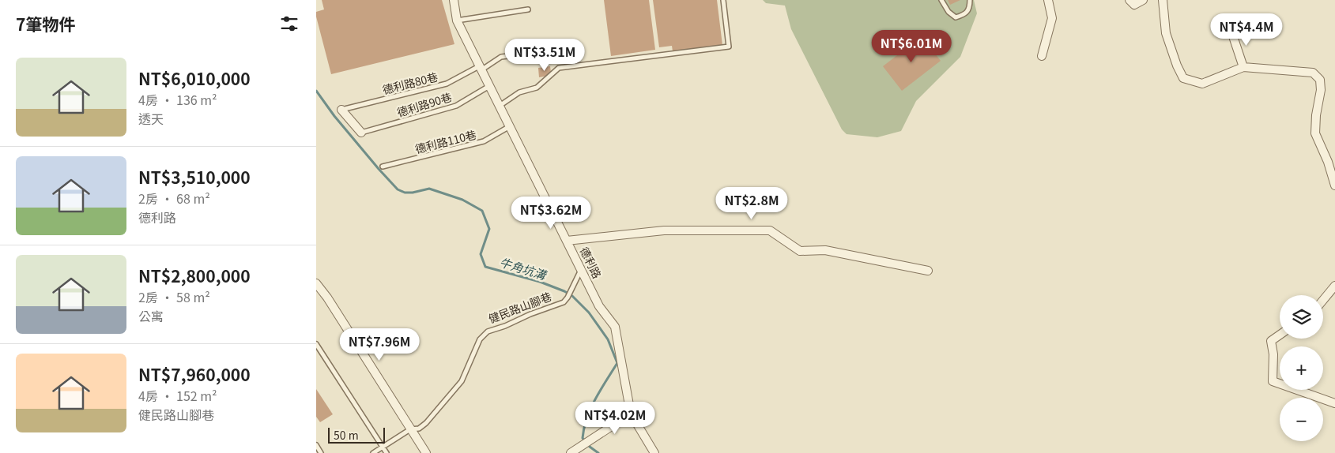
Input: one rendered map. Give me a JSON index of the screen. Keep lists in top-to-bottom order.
{
  "streets": {
    "street": ["德利路"],
    "lane": [
      "德利路80巷",
      "德利路90巷",
      "德利路110巷",
      "健民路山腳巷"
    ]
  },
  "crossings": [
    ["德利路80巷", "德利路"],
    ["德利路90巷", "德利路"],
    ["德利路110巷", "德利路"],
    ["德利路", "健民路山腳巷"]
  ],
  "water": ["牛角坑溝"],
  "scale_bar": "50 m",
  "page": {
    "heading": "7筆物件",
    "price": [
      "NT$4.4M",
      "NT$6.01M",
      "NT$3.51M",
      "NT$2.8M",
      "NT$3.62M",
      "NT$7.96M",
      "NT$4.02M"
    ],
    "list": [
      {
        "name": "NT$6,010,000",
        "note": "4房 · 136 m² · 透天"
      },
      {
        "name": "NT$3,510,000",
        "note": "2房 · 68 m² · 德利路"
      },
      {
        "name": "NT$2,800,000",
        "note": "2房 · 58 m² · 公寓"
      },
      {
        "name": "NT$7,960,000",
        "note": "4房 · 152 m² · 健民路山腳巷"
      }
    ],
    "map_buttons": ["+", "−"],
    "scale": "50 m"
  }
}
